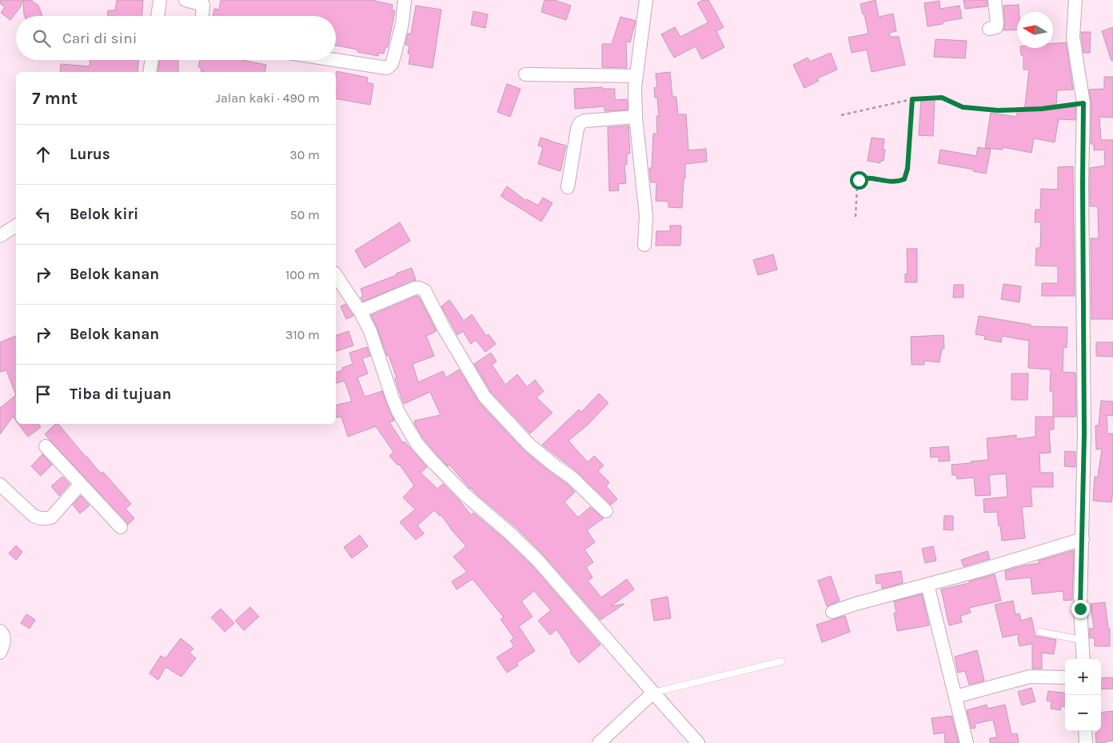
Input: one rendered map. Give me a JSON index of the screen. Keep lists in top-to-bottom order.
{
  "north": "left",
  "page": {
    "search": "Cari di sini",
    "heading": ["7 mnt", "Jalan kaki · 490 m"],
    "list": [
      ["Lurus", "30 m"],
      ["Belok kiri", "50 m"],
      ["Belok kanan", "100 m"],
      ["Belok kanan", "310 m"],
      "Tiba di tujuan"
    ],
    "map_buttons": ["+", "−"]
  }
}
